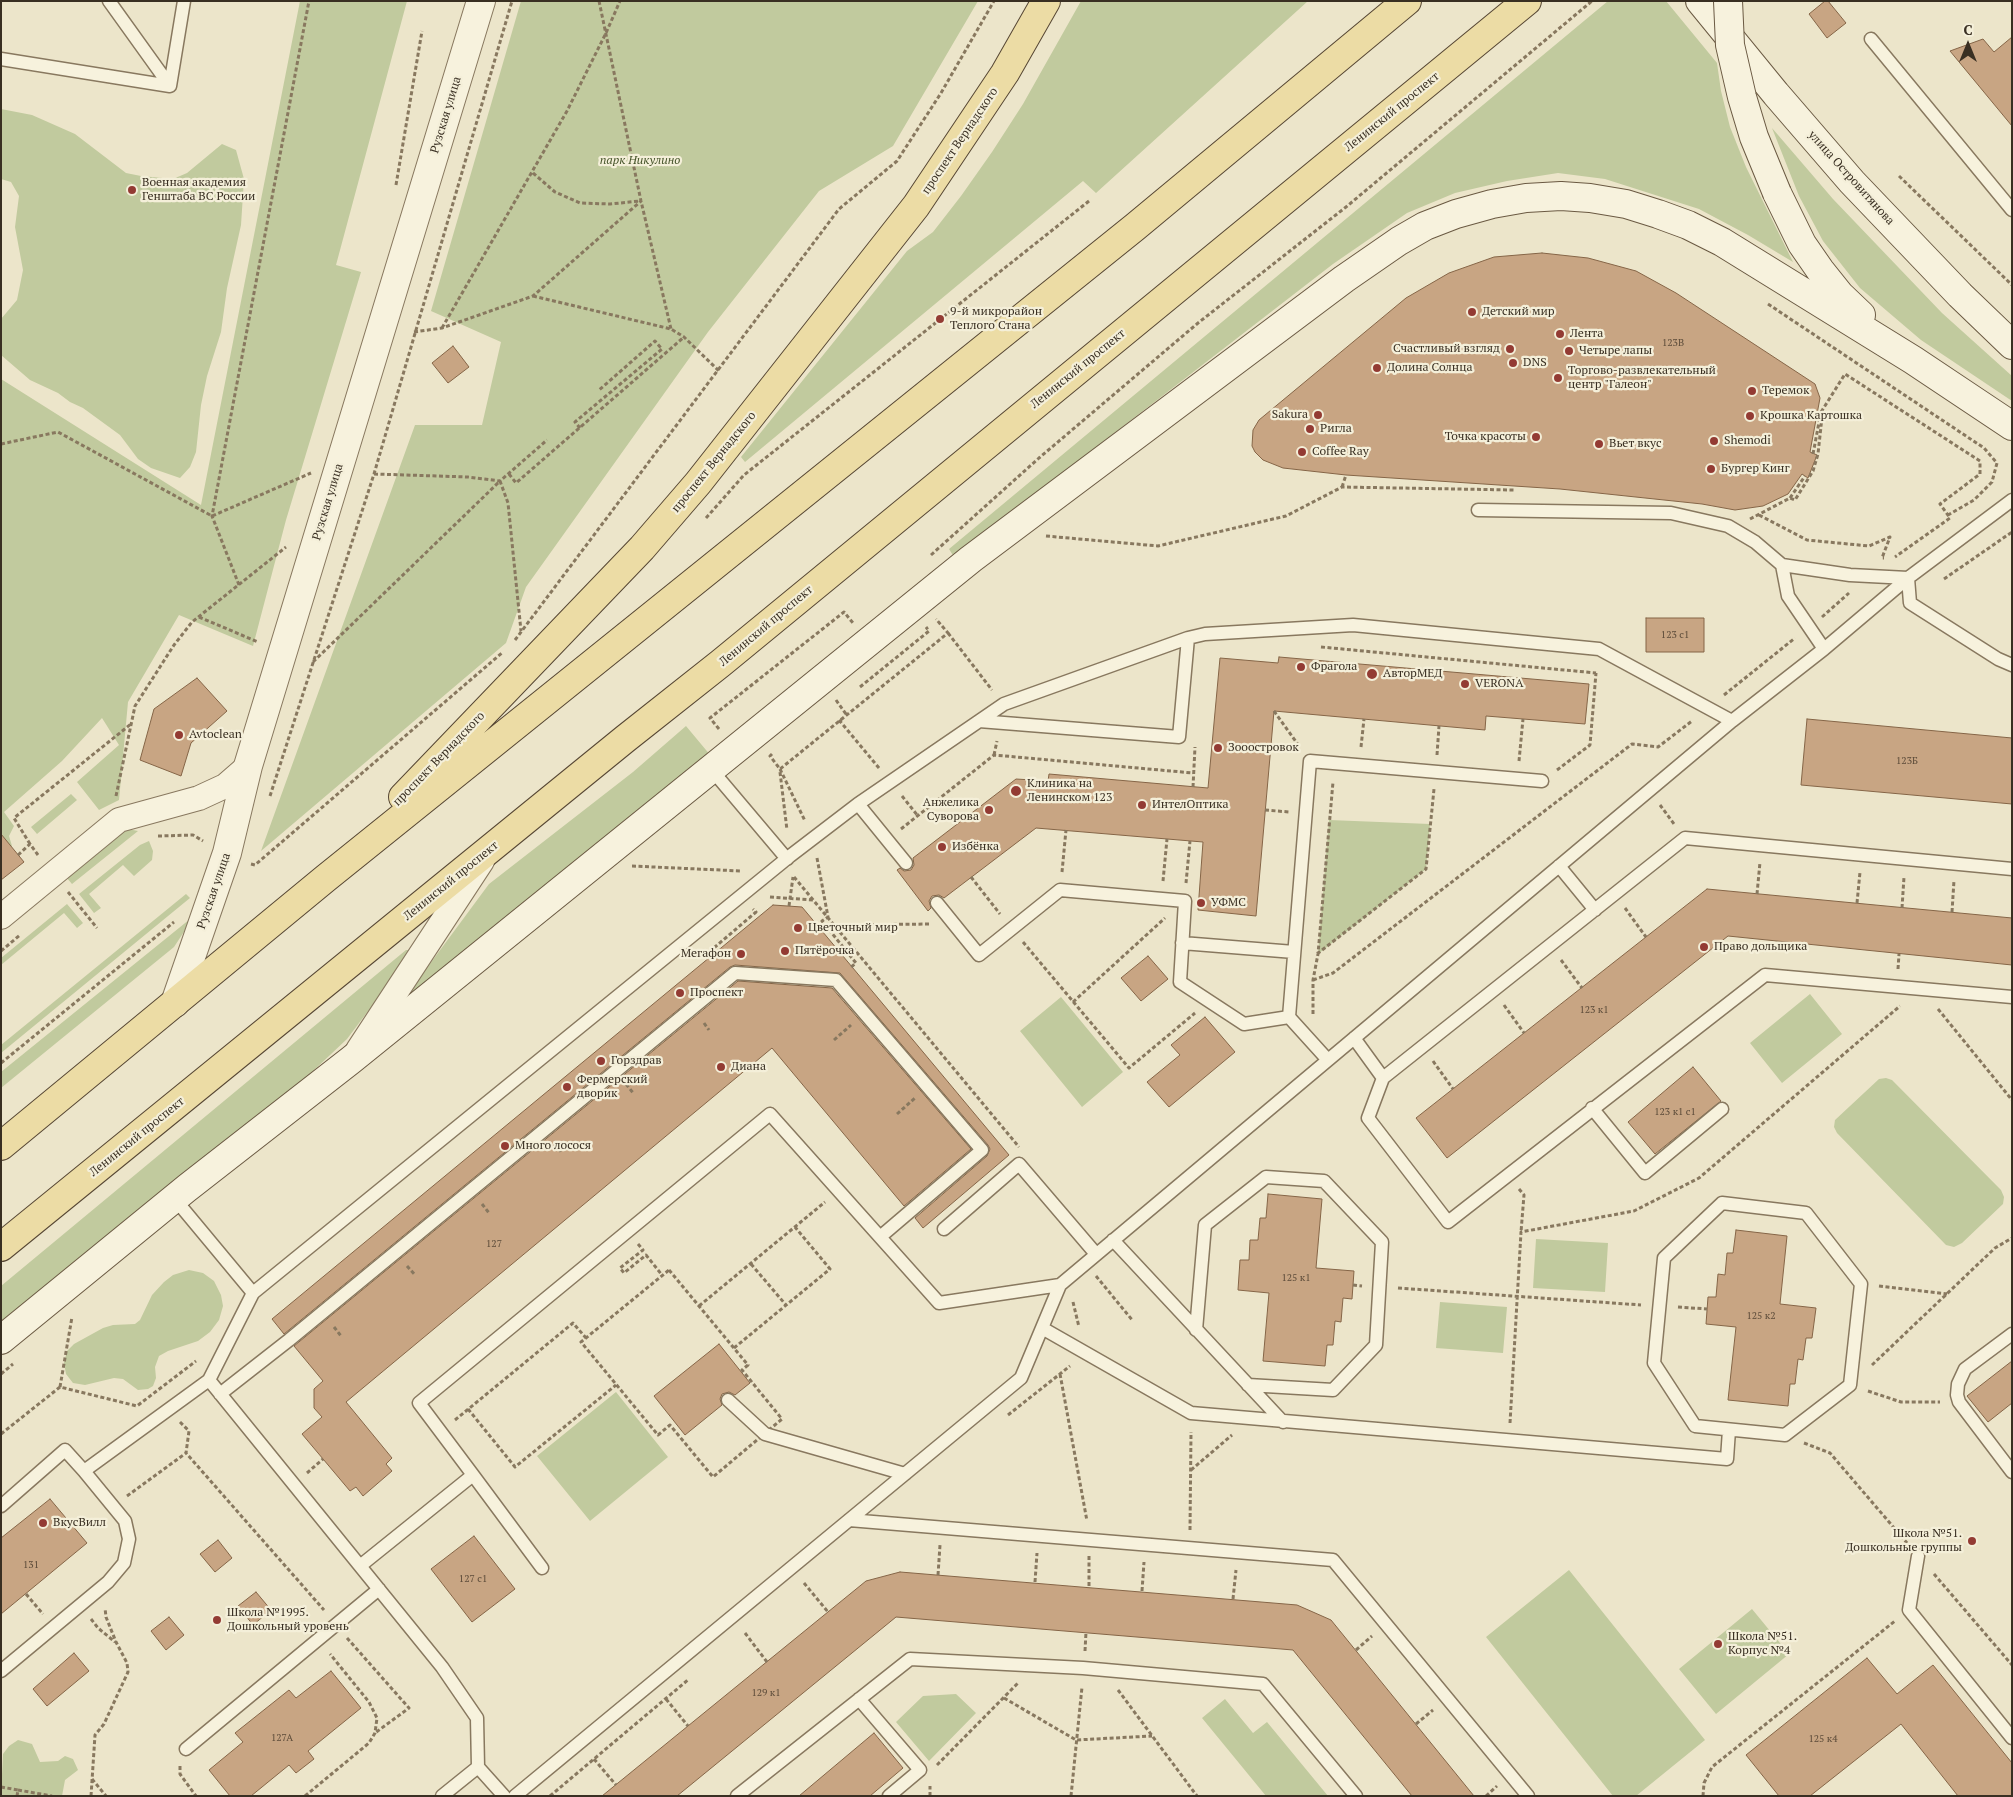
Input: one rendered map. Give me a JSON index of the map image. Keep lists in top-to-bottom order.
{
  "streets": {
    "main road": [
      "Ленинский проспект",
      "Рузская улица",
      "проспект Вернадского",
      "улица Островитянова"
    ]
  },
  "parks": ["парк Никулино"],
  "places": [
    "Военная академия Генштаба ВС России",
    "Детский мир",
    "9-й микрорайон Теплого Стана",
    "Лента",
    "Счастливый взгляд",
    "Четыре лапы",
    "DNS",
    "Долина Солнца",
    "Торгово-развлекательный центр \"Галеон\"",
    "Теремок",
    "Sakura",
    "Крошка Картошка",
    "Ригла",
    "Точка красоты",
    "Shemodi",
    "Вьет вкус",
    "Coffee Ray",
    "Бургер Кинг",
    "Фрагола",
    "АвторМЕД",
    "VERONA",
    "Avtoclean",
    "Зооостровок",
    "Клиника на Ленинском 123",
    "ИнтелОптика",
    "Анжелика Суворова",
    "Избёнка",
    "УФМС",
    "Цветочный мир",
    "Право дольщика",
    "Пятёрочка",
    "Мегафон",
    "Проспект",
    "Горздрав",
    "Диана",
    "Фермерский дворик",
    "Много лосося",
    "ВкусВилл",
    "Школа №51. Дошкольные группы",
    "Школа №1995. Дошкольный уровень",
    "Школа №51. Корпус №4"
  ],
  "house_numbers": [
    "123В",
    "123 с1",
    "123Б",
    "123 к1",
    "123 к1 с1",
    "127",
    "125 к1",
    "125 к2",
    "131",
    "127 с1",
    "129 к1",
    "127А",
    "125 к4"
  ],
  "north": "top"
}
